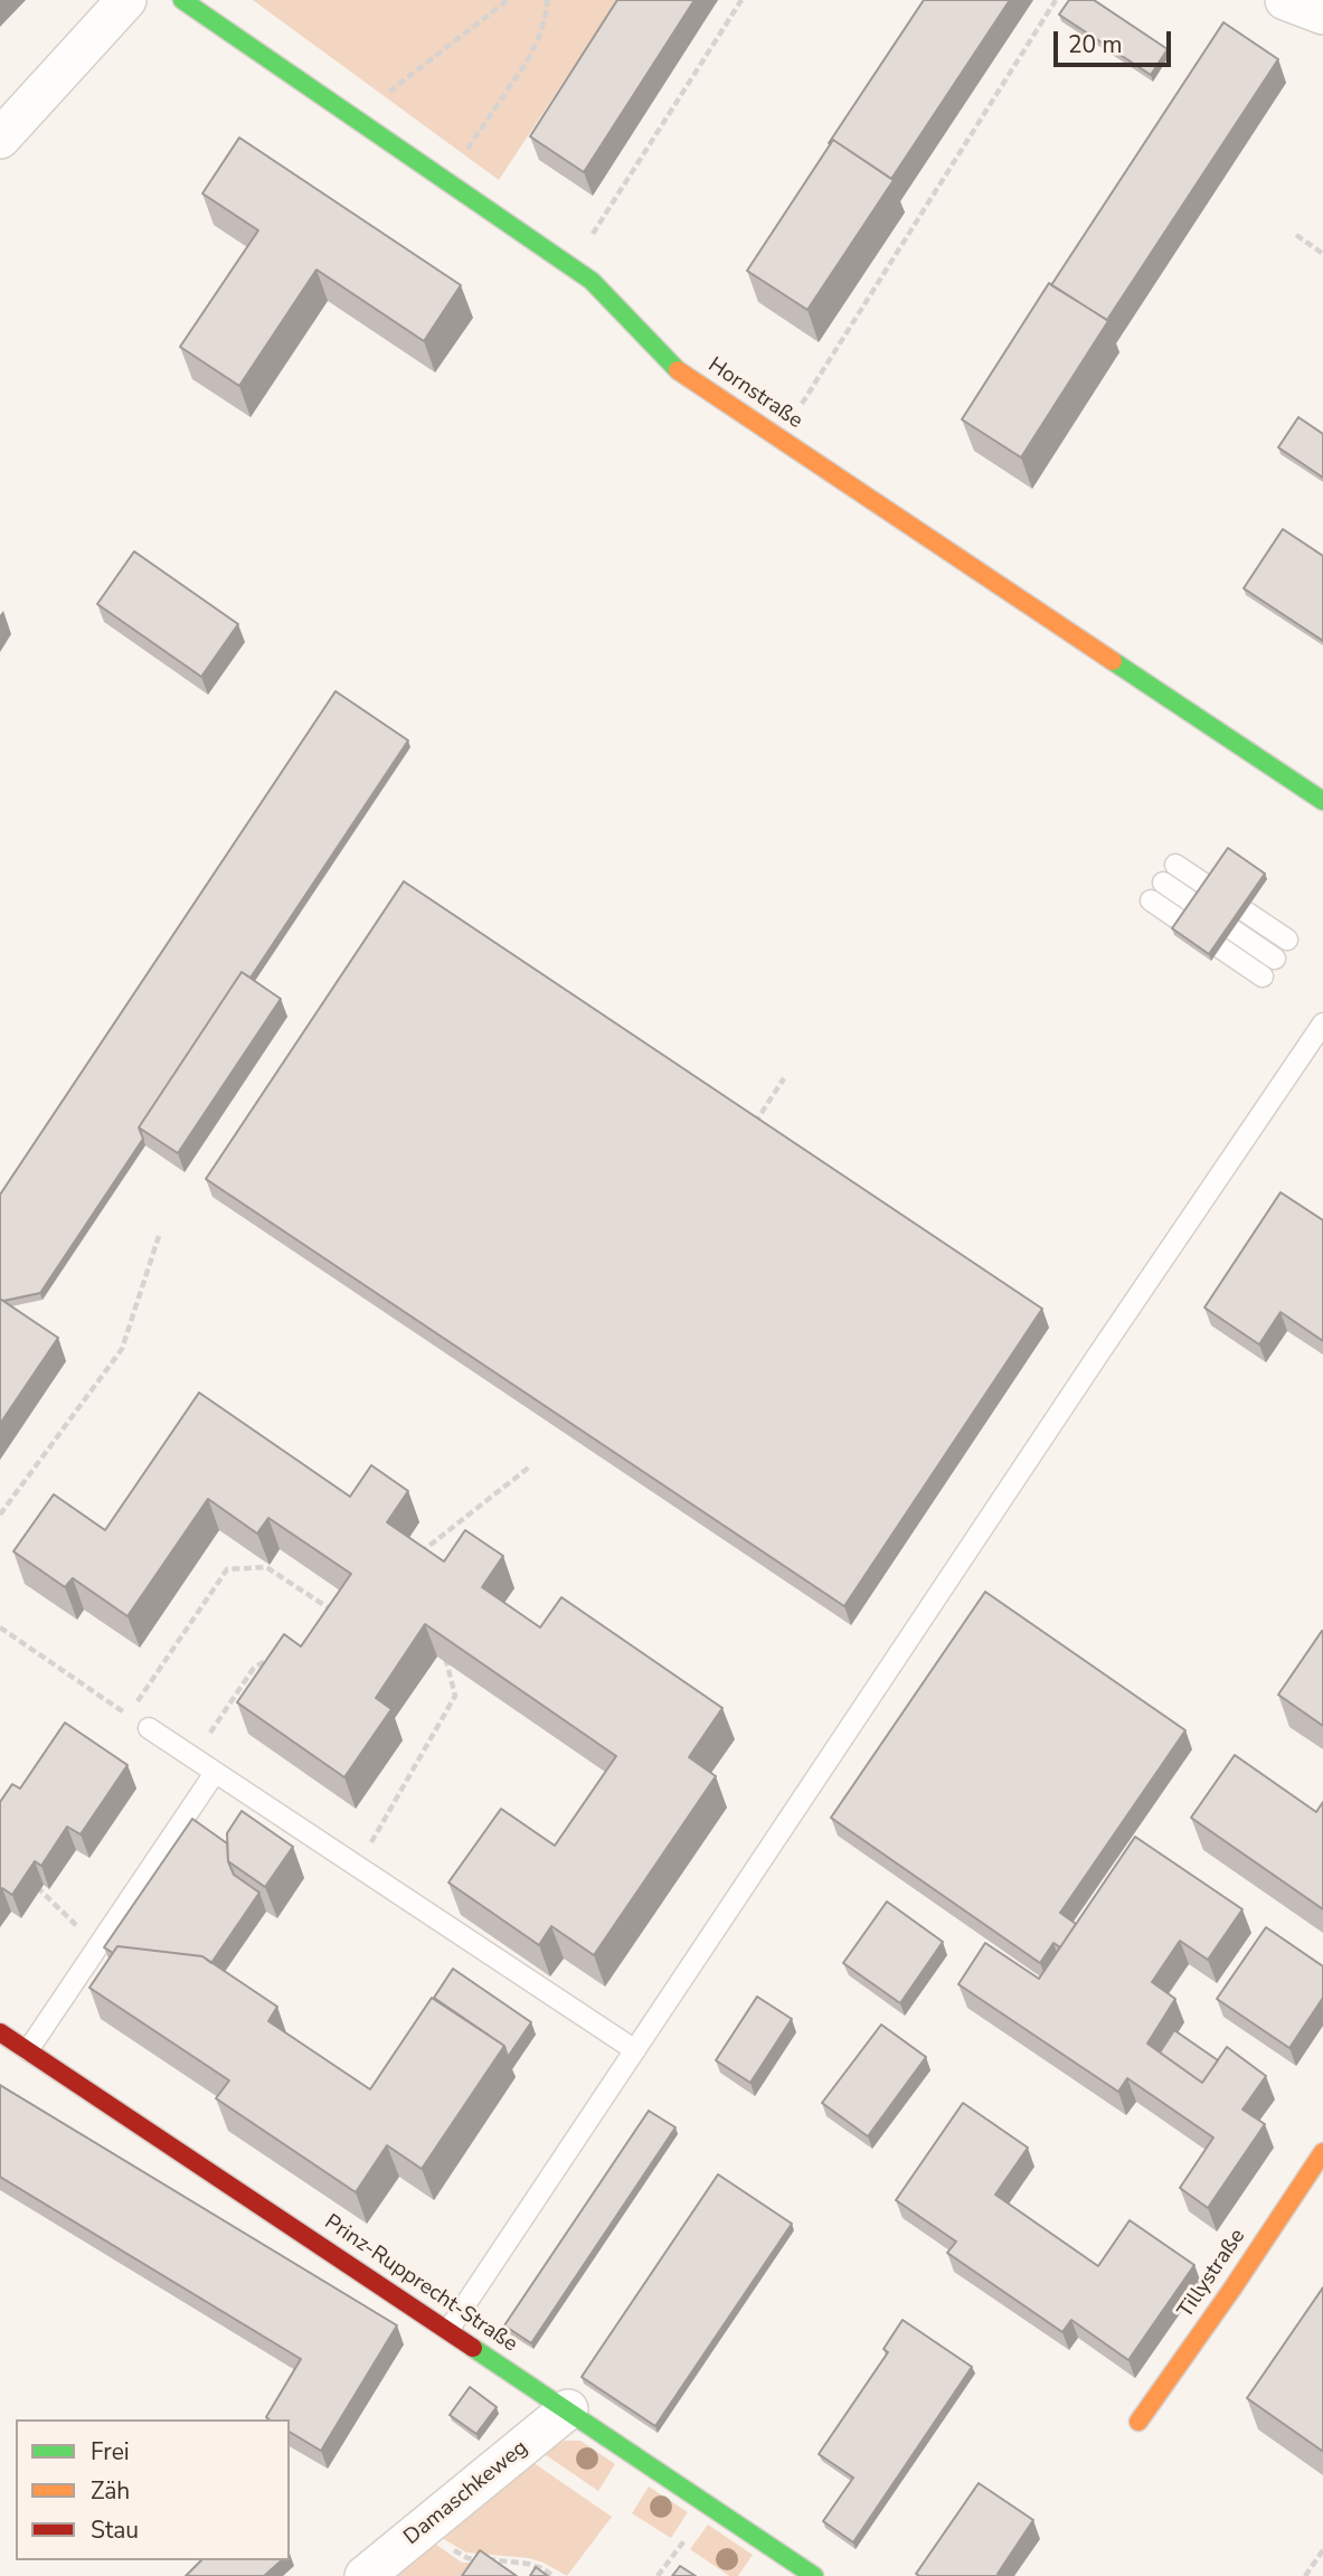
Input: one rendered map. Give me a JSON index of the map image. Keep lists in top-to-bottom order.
{
  "streets": {
    "street": [
      "Hornstraße",
      "Tillystraße",
      "Prinz-Rupprecht-Straße",
      "Damaschkeweg"
    ]
  },
  "crossings": [
    ["Prinz-Rupprecht-Straße", "Damaschkeweg"]
  ],
  "legend": ["Frei", "Zäh", "Stau"],
  "scale_bar": "20 m"
}
